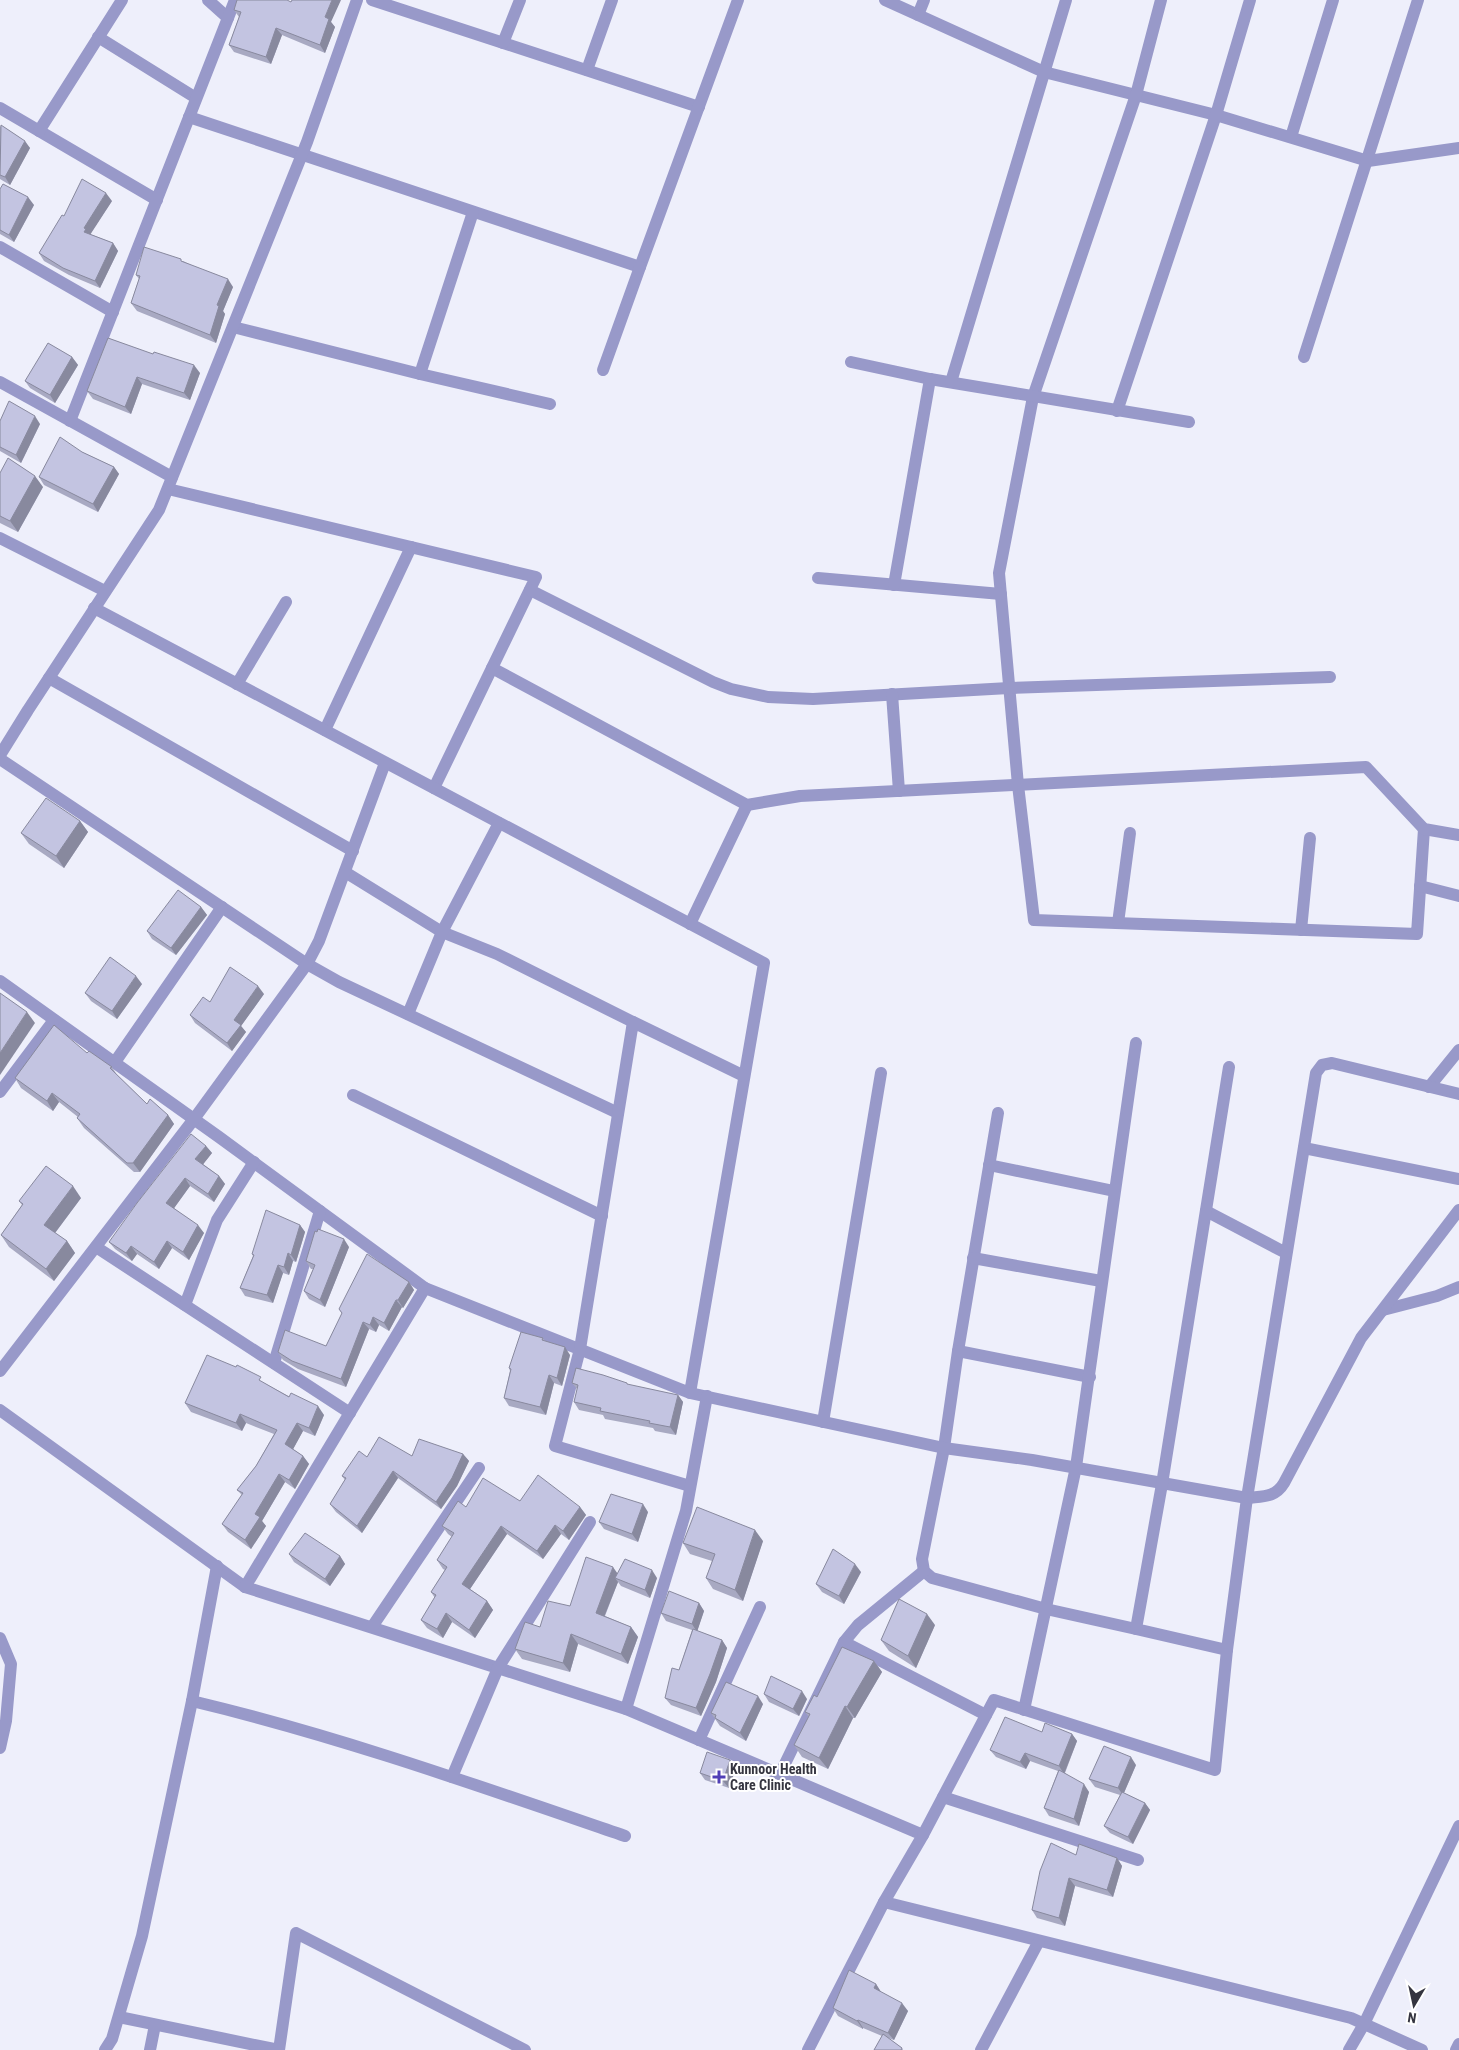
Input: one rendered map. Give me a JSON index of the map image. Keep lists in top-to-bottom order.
{
  "places": {
    "health": ["Kunnoor Health Care Clinic"]
  },
  "north": "bottom"
}
